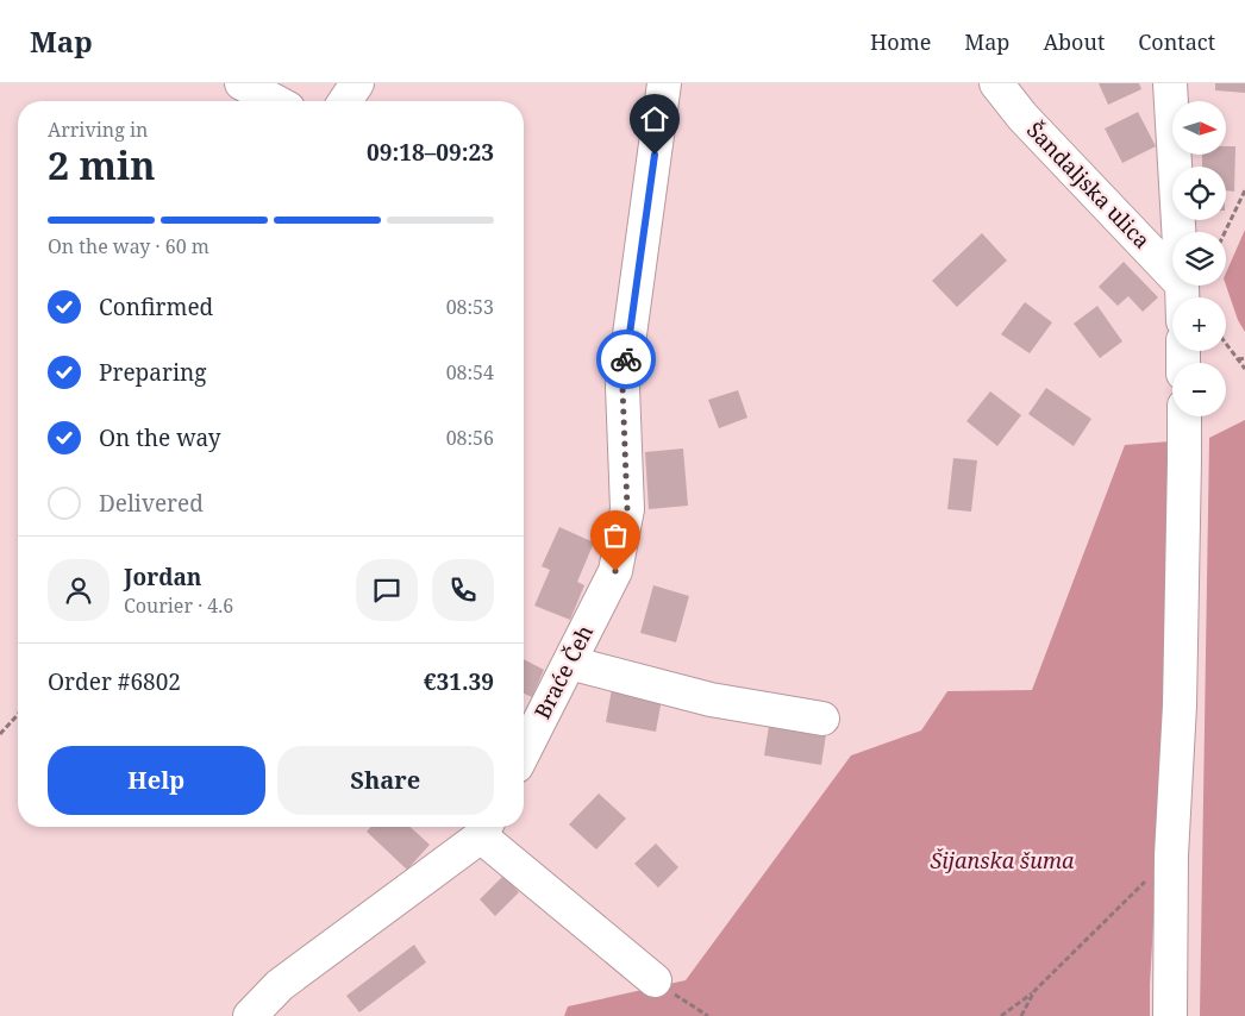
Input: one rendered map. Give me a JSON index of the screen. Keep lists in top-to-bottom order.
{
  "streets": {
    "street": ["Šandaljska ulica", "Braće Čeh"]
  },
  "parks": ["Šijanska šuma"],
  "north": "right",
  "page": {
    "header": "Map",
    "nav": [
      "Home",
      "Map",
      "About",
      "Contact"
    ],
    "map_buttons": ["+", "−"],
    "heading": ["2 min", "Arriving in", "09:18–09:23"],
    "panel": [
      "Jordan",
      "Courier · 4.6",
      "Order #6802",
      "€31.39"
    ],
    "bar": "On the way · 60 m",
    "list": [
      ["Confirmed", "08:53"],
      ["Preparing", "08:54"],
      ["On the way", "08:56"],
      "Delivered"
    ],
    "buttons": ["Help", "Share"]
  }
}
